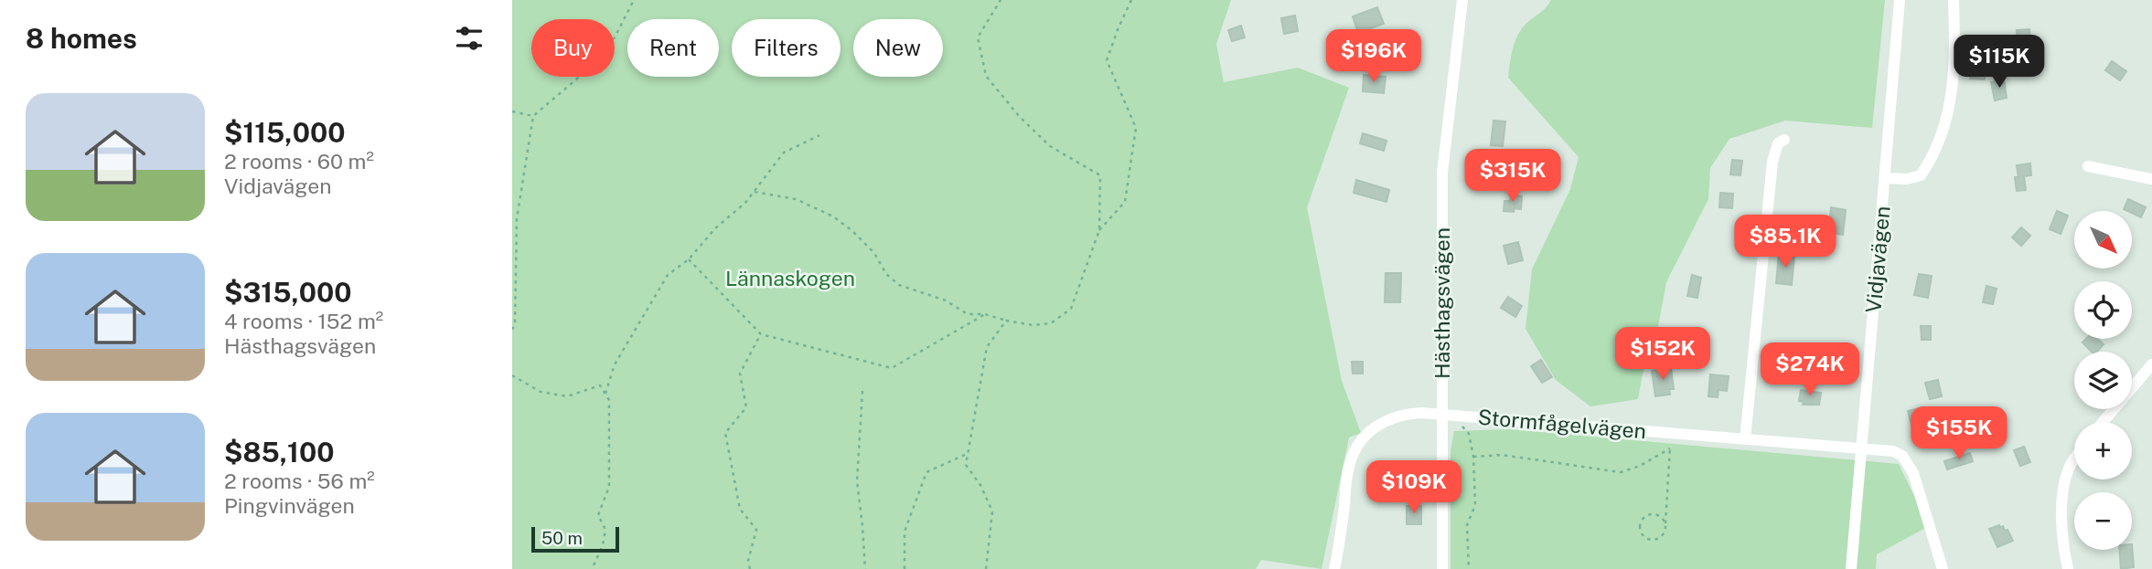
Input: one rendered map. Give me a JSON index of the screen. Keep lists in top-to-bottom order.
{
  "streets": {
    "street": ["Vidjavägen", "Hästhagsvägen", "Stormfågelvägen"]
  },
  "crossings": [
    ["Vidjavägen", "Stormfågelvägen"],
    ["Hästhagsvägen", "Stormfågelvägen"]
  ],
  "parks": ["Lännaskogen"],
  "scale_bar": "50 m",
  "north": "bottom right",
  "page": {
    "heading": "8 homes",
    "chip": [
      "Buy",
      "Rent",
      "Filters",
      "New"
    ],
    "price": [
      "$196K",
      "$115K",
      "$315K",
      "$85.1K",
      "$152K",
      "$274K",
      "$155K",
      "$109K"
    ],
    "list": [
      {
        "name": "$115,000",
        "note": "2 rooms · 60 m² · Vidjavägen"
      },
      {
        "name": "$315,000",
        "note": "4 rooms · 152 m² · Hästhagsvägen"
      },
      {
        "name": "$85,100",
        "note": "2 rooms · 56 m² · Pingvinvägen"
      }
    ],
    "map_buttons": ["+", "−"],
    "scale": "50 m"
  }
}
